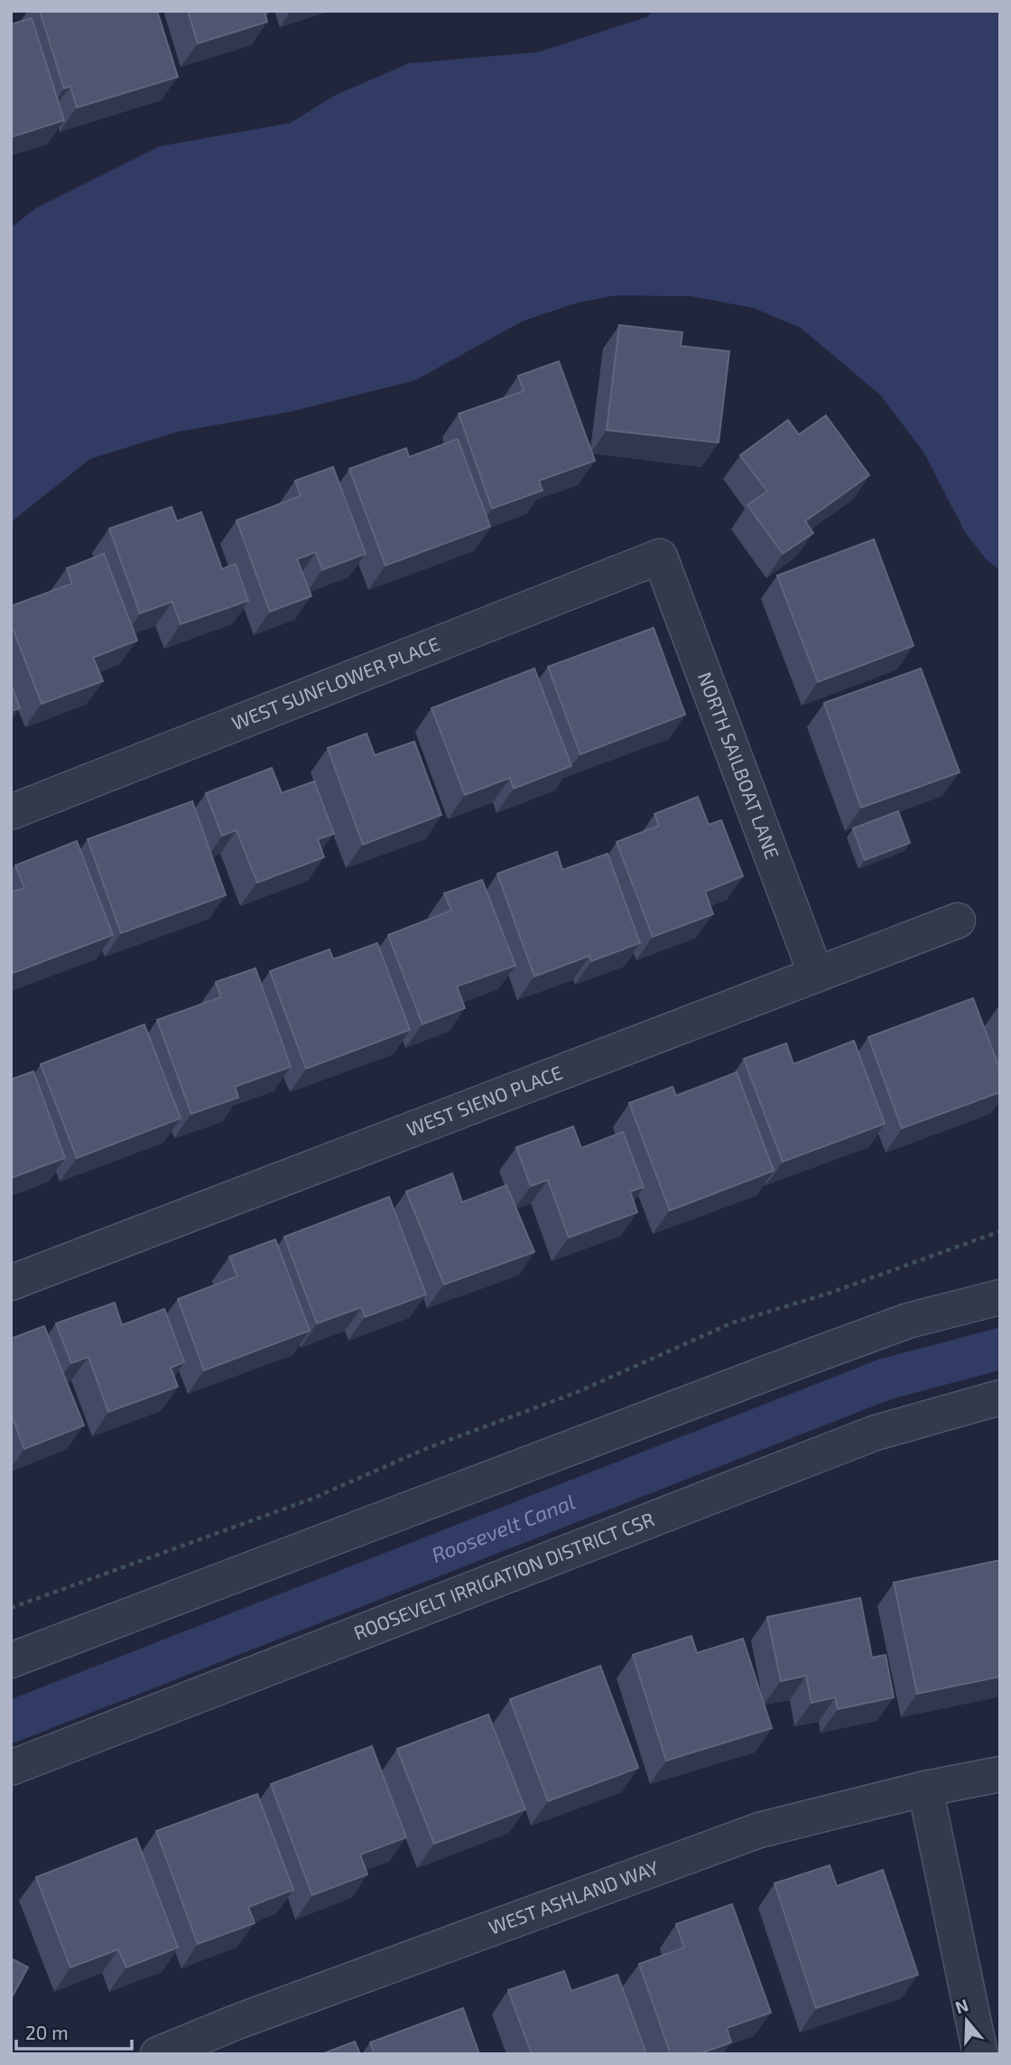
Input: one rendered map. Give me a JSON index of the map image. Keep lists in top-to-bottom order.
{
  "streets": {
    "street": [
      "WEST SUNFLOWER PLACE",
      "NORTH SAILBOAT LANE",
      "WEST SIENO PLACE",
      "ROOSEVELT IRRIGATION DISTRICT CSR",
      "WEST ASHLAND WAY"
    ]
  },
  "crossings": [
    ["WEST SUNFLOWER PLACE", "NORTH SAILBOAT LANE"],
    ["NORTH SAILBOAT LANE", "WEST SIENO PLACE"]
  ],
  "water": ["Roosevelt Canal"],
  "scale_bar": "20 m",
  "north": "top"
}
